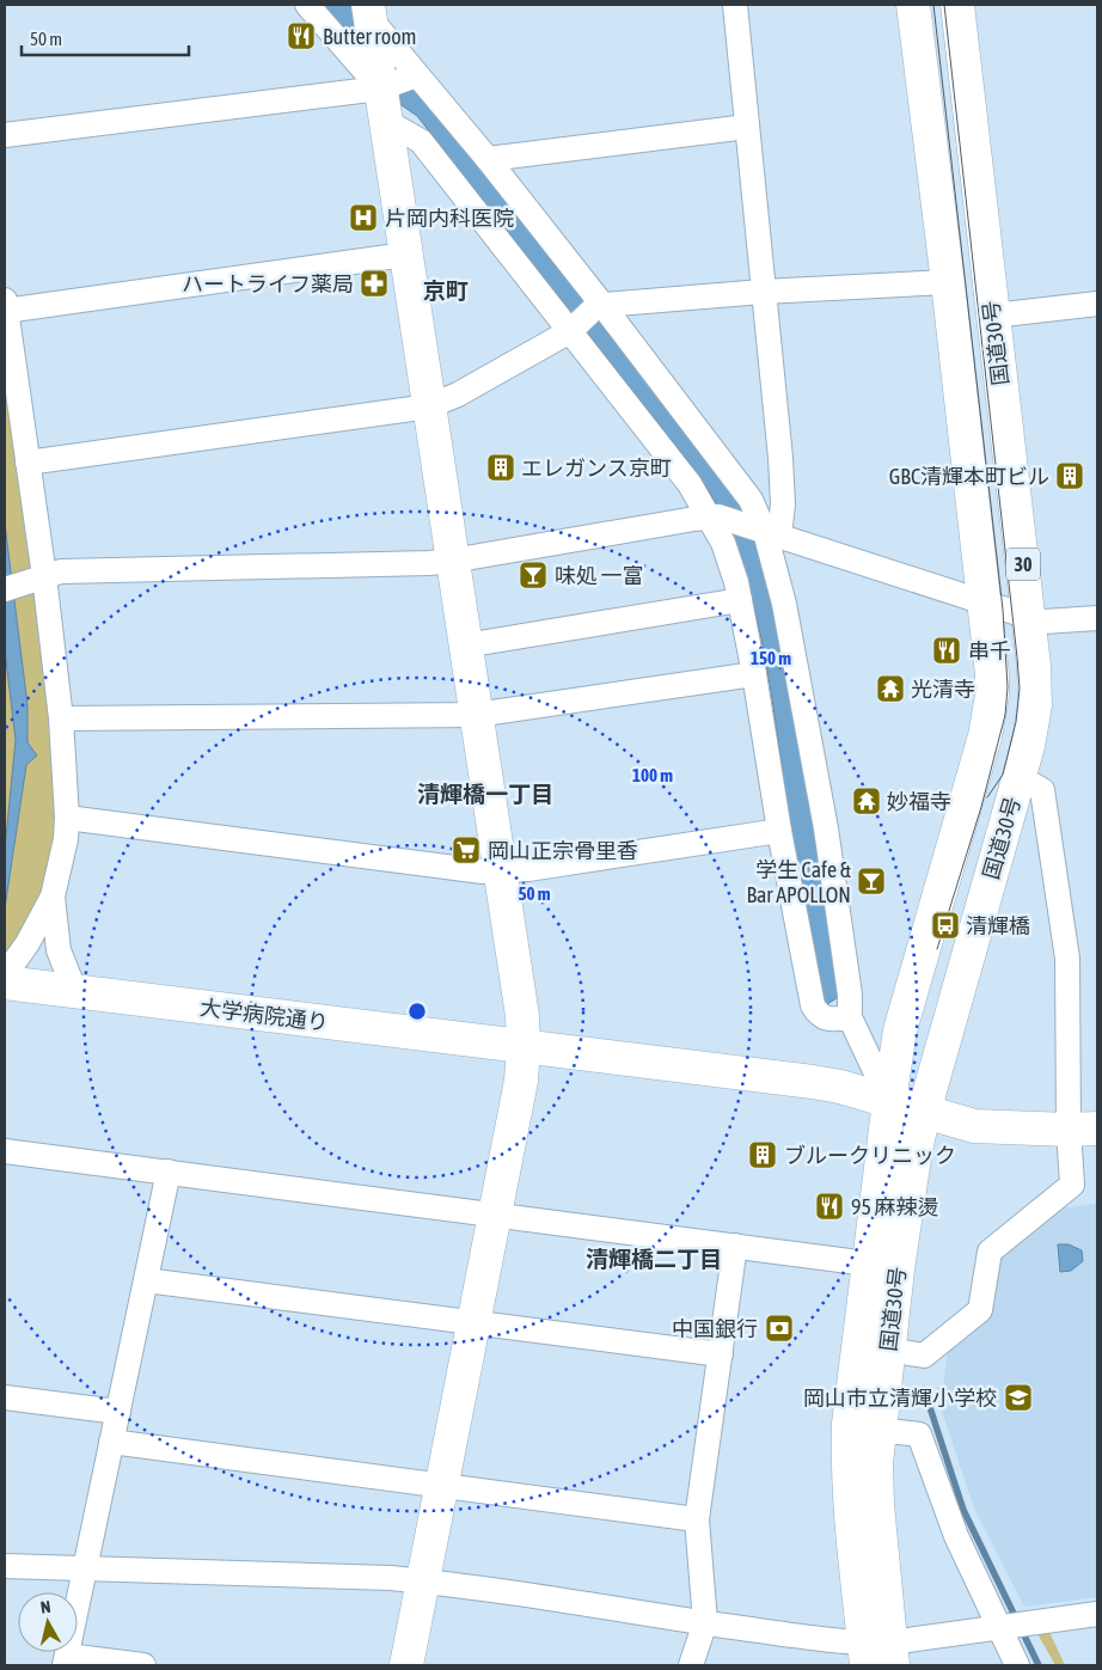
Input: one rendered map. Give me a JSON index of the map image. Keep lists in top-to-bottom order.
{
  "streets": {
    "main road": ["国道30号", "30", "大学病院通り"]
  },
  "crossings": [
    ["国道30号", "大学病院通り"]
  ],
  "districts": ["京町", "清輝橋一丁目", "清輝橋二丁目"],
  "places": {
    "restaurant": ["Butter room", "串千", "95 麻辣燙"],
    "hospital": ["片岡内科医院"],
    "pharmacy": ["ハートライフ薬局"],
    "building": ["エレガンス京町", "GBC清輝本町ビル", "ブルークリニック"],
    "bar": ["味処 一富", "学生 Cafe & Bar APOLLON"],
    "temple": ["光清寺", "妙福寺"],
    "supermarket": ["岡山正宗骨里香"],
    "bus stop": ["清輝橋"],
    "bank": ["中国銀行"],
    "school or university": ["岡山市立清輝小学校"]
  },
  "scale_bar": "50 m",
  "north": "top",
  "rings": ["150 m", "100 m", "50 m"]
}
